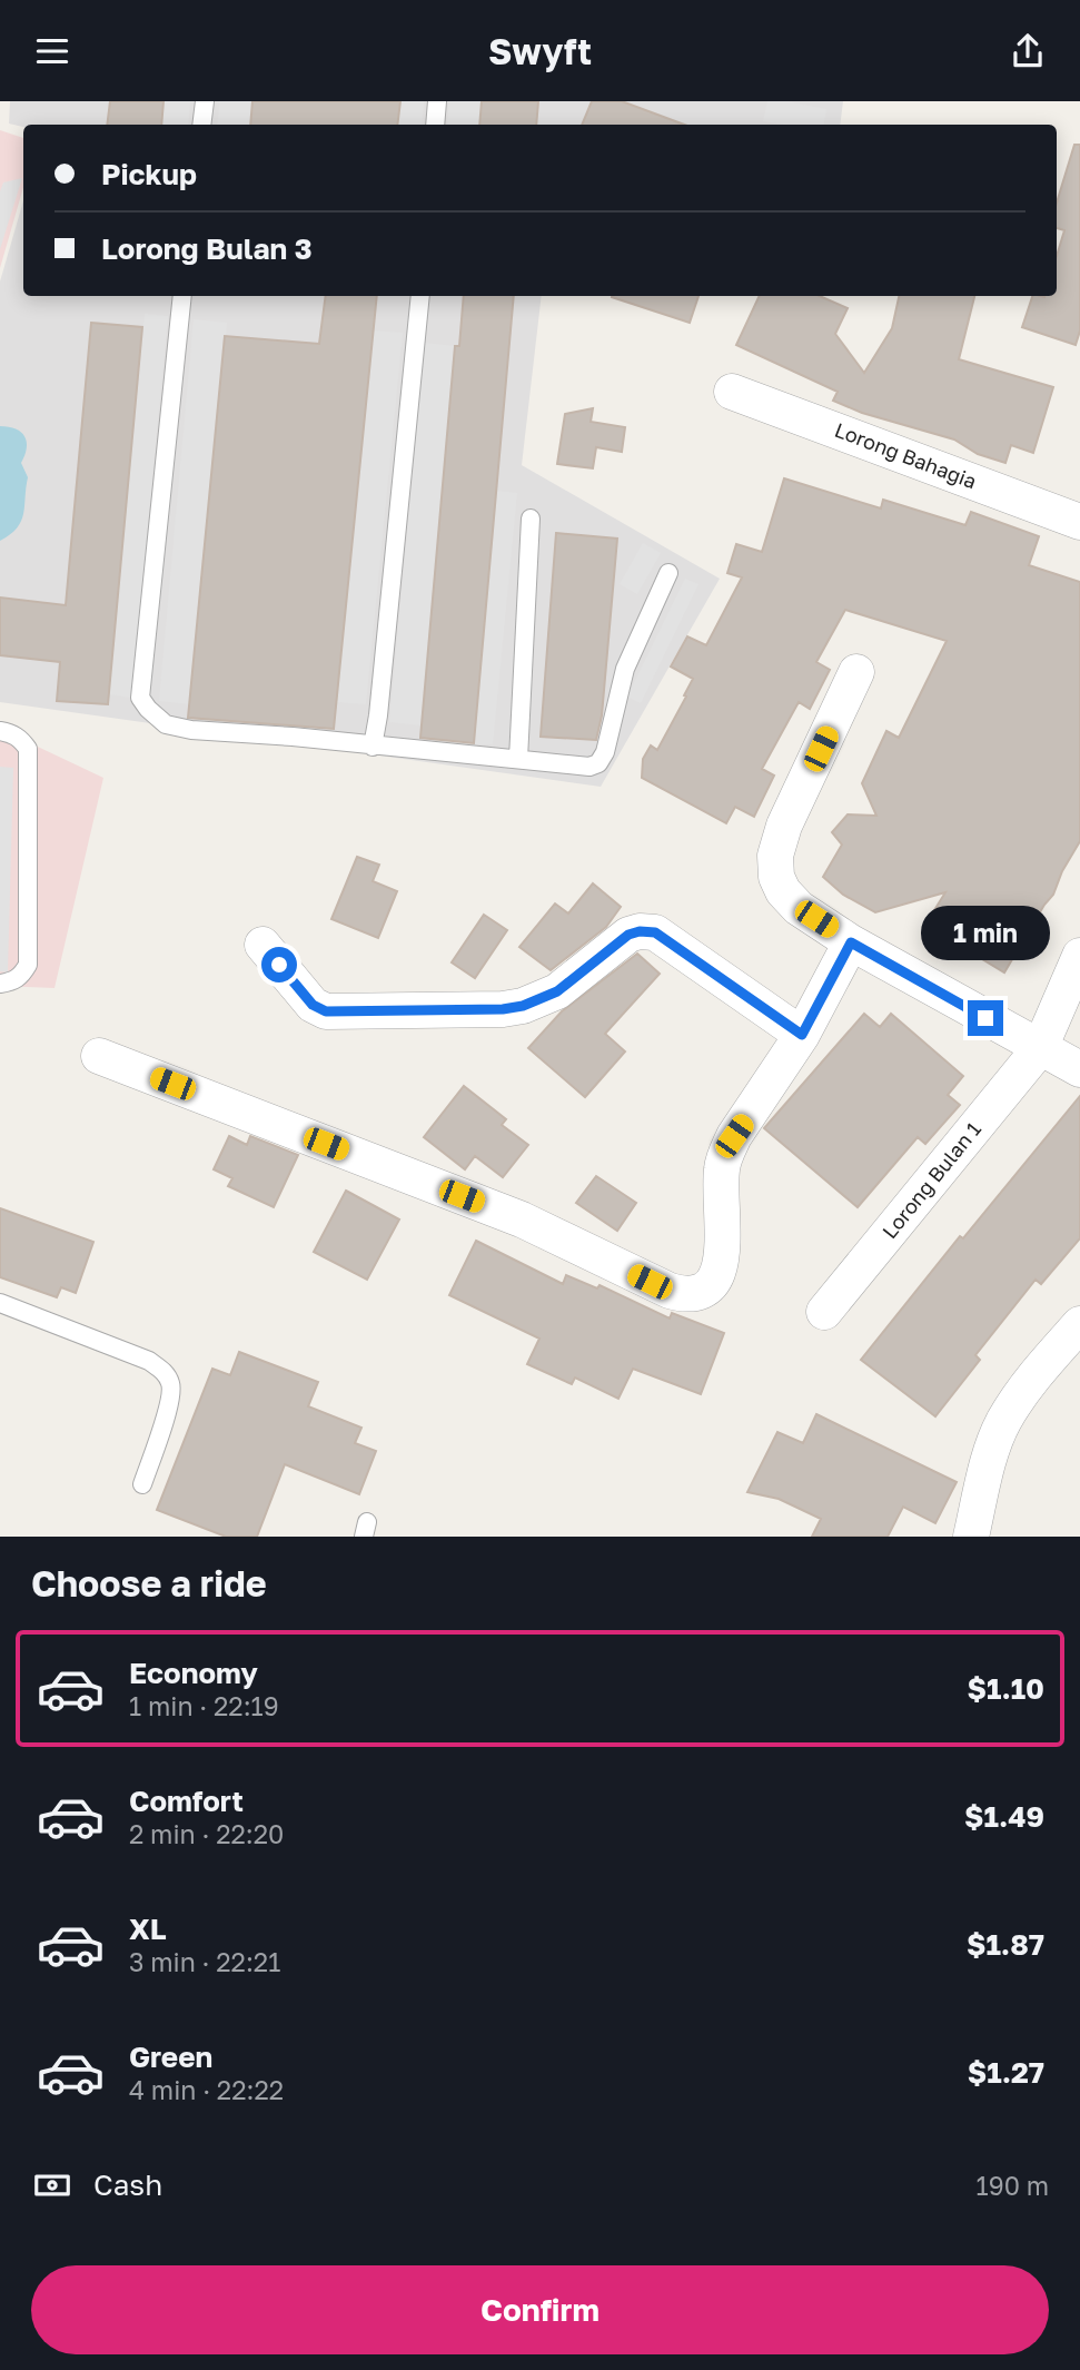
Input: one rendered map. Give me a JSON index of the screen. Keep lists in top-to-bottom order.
{
  "streets": {
    "street": ["Lorong Bahagia", "Lorong Bulan 1"]
  },
  "page": {
    "header": "Swyft",
    "banner": ["Pickup", "Lorong Bulan 3"],
    "bubble": "1 min",
    "heading": "Choose a ride",
    "list": [
      {
        "name": "Economy",
        "note": "1 min · 22:19",
        "value": "$1.10"
      },
      {
        "name": "Comfort",
        "note": "2 min · 22:20",
        "value": "$1.49"
      },
      {
        "name": "XL",
        "note": "3 min · 22:21",
        "value": "$1.87"
      },
      {
        "name": "Green",
        "note": "4 min · 22:22",
        "value": "$1.27"
      }
    ],
    "pay": ["Cash", "190 m"],
    "buttons": "Confirm"
  }
}
